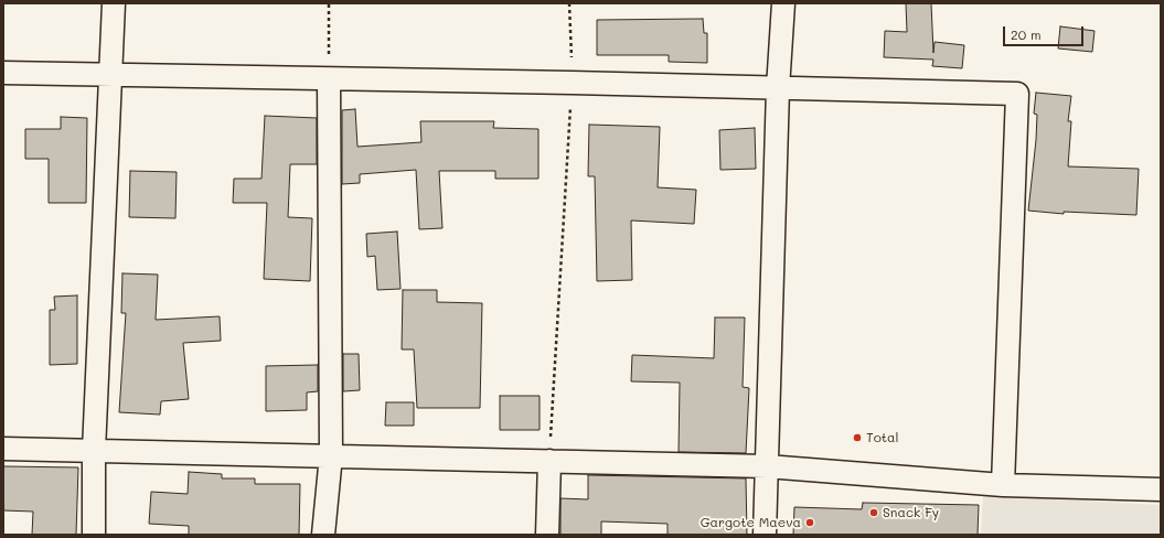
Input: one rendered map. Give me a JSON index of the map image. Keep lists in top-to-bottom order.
{
  "places": ["Total", "Snack Fy", "Gargote Maeva"],
  "scale_bar": "20 m"
}
